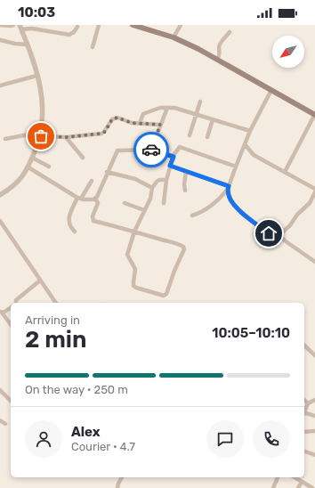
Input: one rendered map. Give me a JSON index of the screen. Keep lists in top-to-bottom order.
{
  "north": "bottom left",
  "page": {
    "status": "10:03",
    "heading": ["2 min", "Arriving in", "10:05–10:10"],
    "panel": ["Alex", "Courier · 4.7"],
    "bar": "On the way · 250 m"
  }
}
